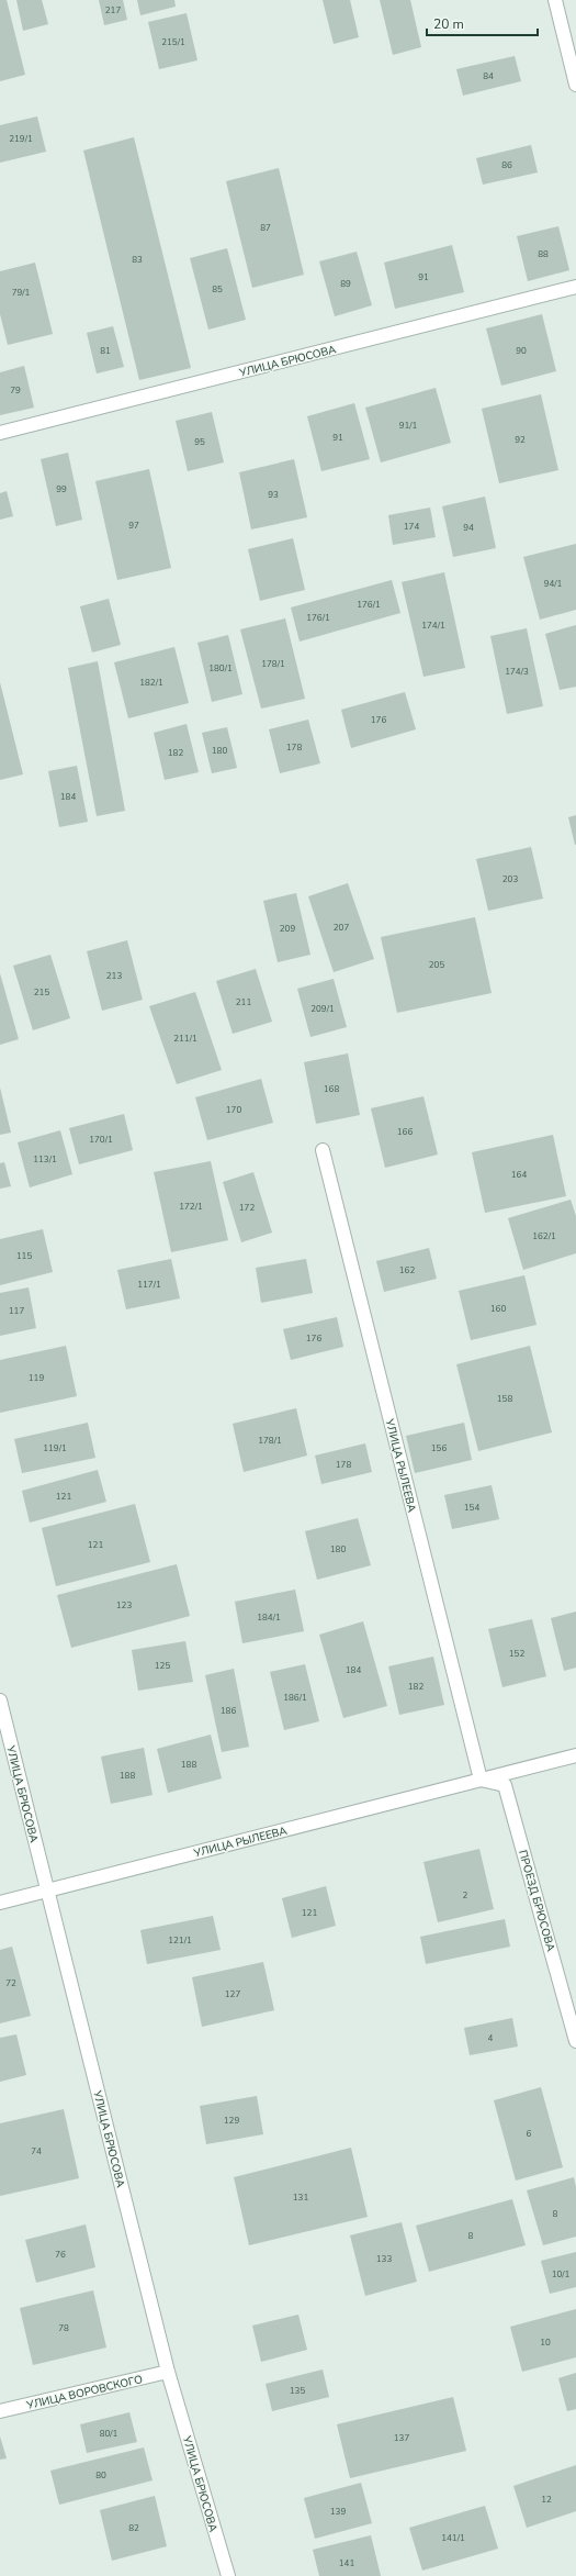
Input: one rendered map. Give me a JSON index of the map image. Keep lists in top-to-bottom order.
{
  "streets": {
    "street": [
      "УЛИЦА БРЮСОВА",
      "УЛИЦА РЫЛЕЕВА",
      "ПРОЕЗД БРЮСОВА",
      "УЛИЦА ВОРОВСКОГО"
    ]
  },
  "crossings": [
    ["УЛИЦА БРЮСОВА", "УЛИЦА РЫЛЕЕВА"],
    ["УЛИЦА БРЮСОВА", "УЛИЦА ВОРОВСКОГО"],
    ["УЛИЦА РЫЛЕЕВА", "ПРОЕЗД БРЮСОВА"]
  ],
  "house_numbers": [
    "217",
    "215/1",
    "84",
    "219/1",
    "86",
    "87",
    "88",
    "83",
    "91",
    "89",
    "85",
    "79/1",
    "81",
    "90",
    "79",
    "91/1",
    "91",
    "92",
    "95",
    "99",
    "93",
    "97",
    "174",
    "94",
    "94/1",
    "176/1",
    "176/1",
    "174/1",
    "178/1",
    "180/1",
    "174/3",
    "182/1",
    "176",
    "178",
    "180",
    "182",
    "184",
    "203",
    "207",
    "209",
    "205",
    "213",
    "215",
    "211",
    "209/1",
    "211/1",
    "168",
    "170",
    "166",
    "170/1",
    "113/1",
    "164",
    "172/1",
    "172",
    "162/1",
    "115",
    "162",
    "117/1",
    "160",
    "117",
    "176",
    "119",
    "158",
    "178/1",
    "119/1",
    "156",
    "178",
    "121",
    "154",
    "121",
    "180",
    "123",
    "184/1",
    "152",
    "125",
    "184",
    "182",
    "186/1",
    "186",
    "188",
    "188",
    "2",
    "121",
    "121/1",
    "72",
    "127",
    "4",
    "129",
    "6",
    "74",
    "131",
    "8",
    "8",
    "76",
    "133",
    "10/1",
    "78",
    "10",
    "135",
    "80/1",
    "137",
    "80",
    "12",
    "139",
    "82",
    "141/1",
    "141"
  ],
  "scale_bar": "20 m"
}
